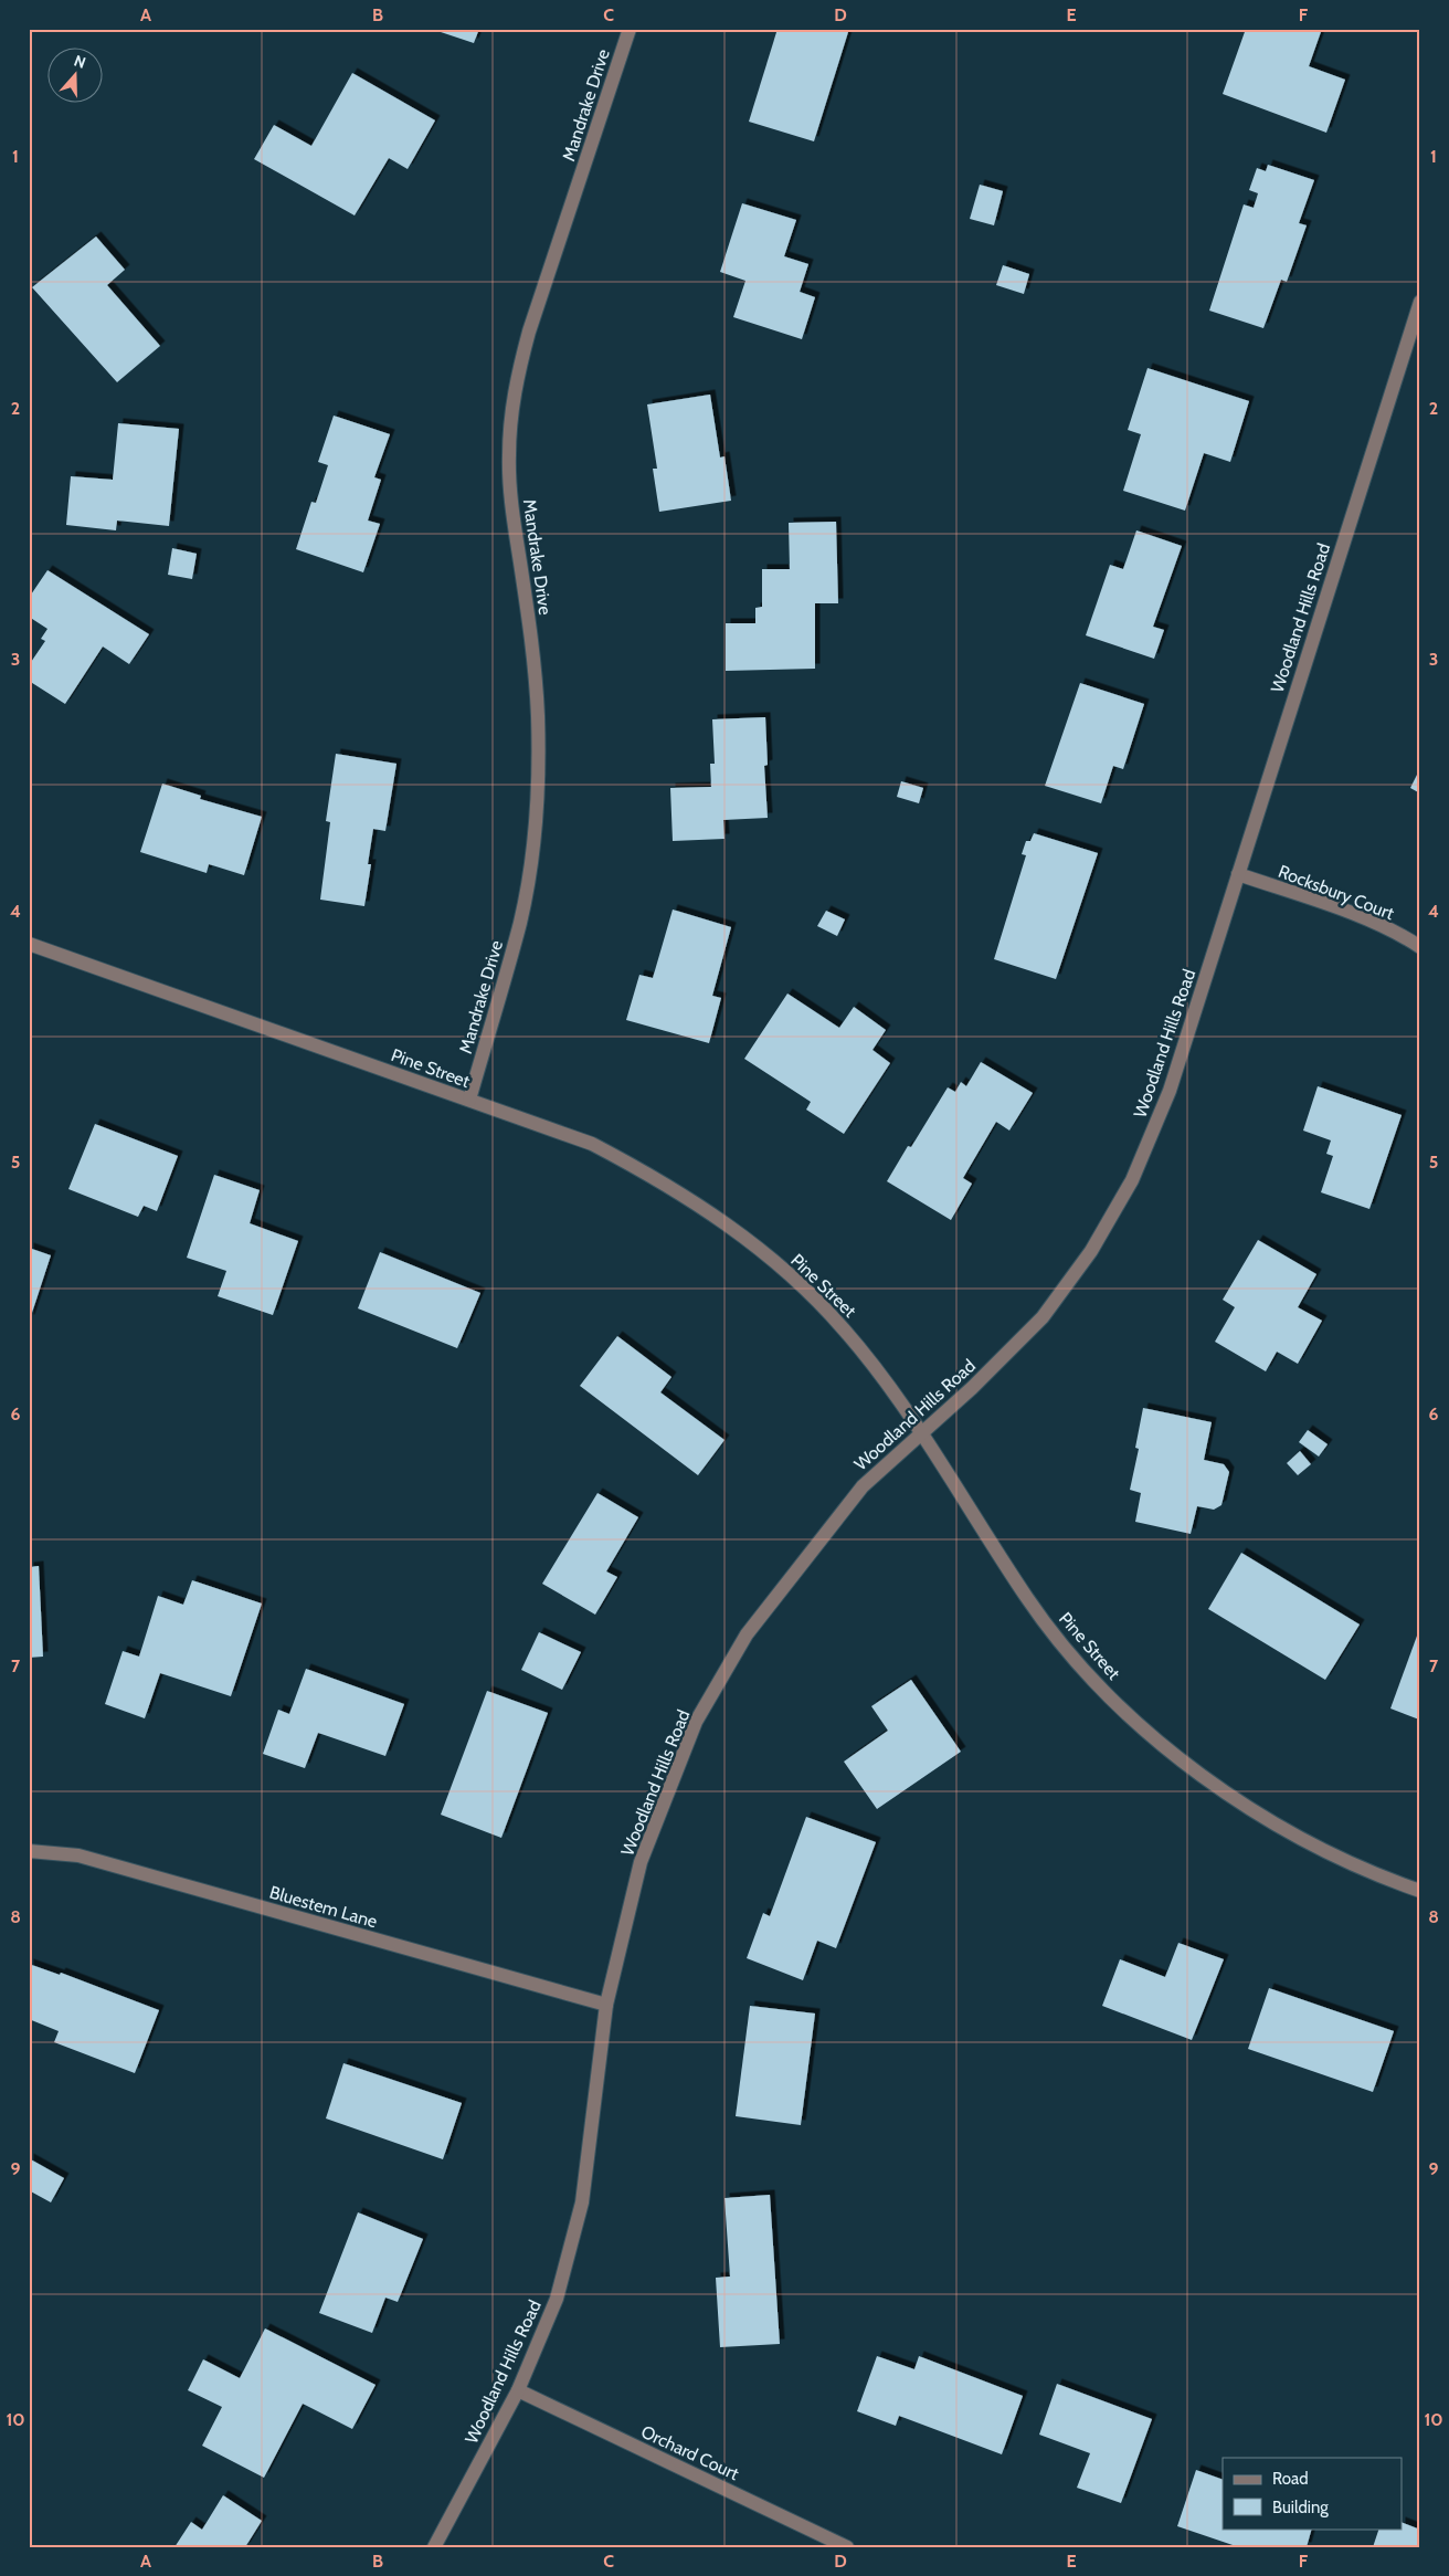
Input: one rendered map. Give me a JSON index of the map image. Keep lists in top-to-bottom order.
{
  "streets": {
    "street": [
      "Mandrake Drive",
      "Woodland Hills Road",
      "Rocksbury Court",
      "Pine Street",
      "Bluestem Lane",
      "Orchard Court"
    ]
  },
  "crossings": [
    ["Mandrake Drive", "Pine Street"],
    ["Woodland Hills Road", "Rocksbury Court"],
    ["Woodland Hills Road", "Pine Street"],
    ["Woodland Hills Road", "Bluestem Lane"],
    ["Woodland Hills Road", "Orchard Court"]
  ],
  "legend": ["Road", "Building"],
  "north": "top",
  "grid": {
    "columns": [
      "A",
      "B",
      "C",
      "D",
      "E",
      "F"
    ],
    "rows": [
      "1",
      "2",
      "3",
      "4",
      "5",
      "6",
      "7",
      "8",
      "9",
      "10"
    ]
  }
}
